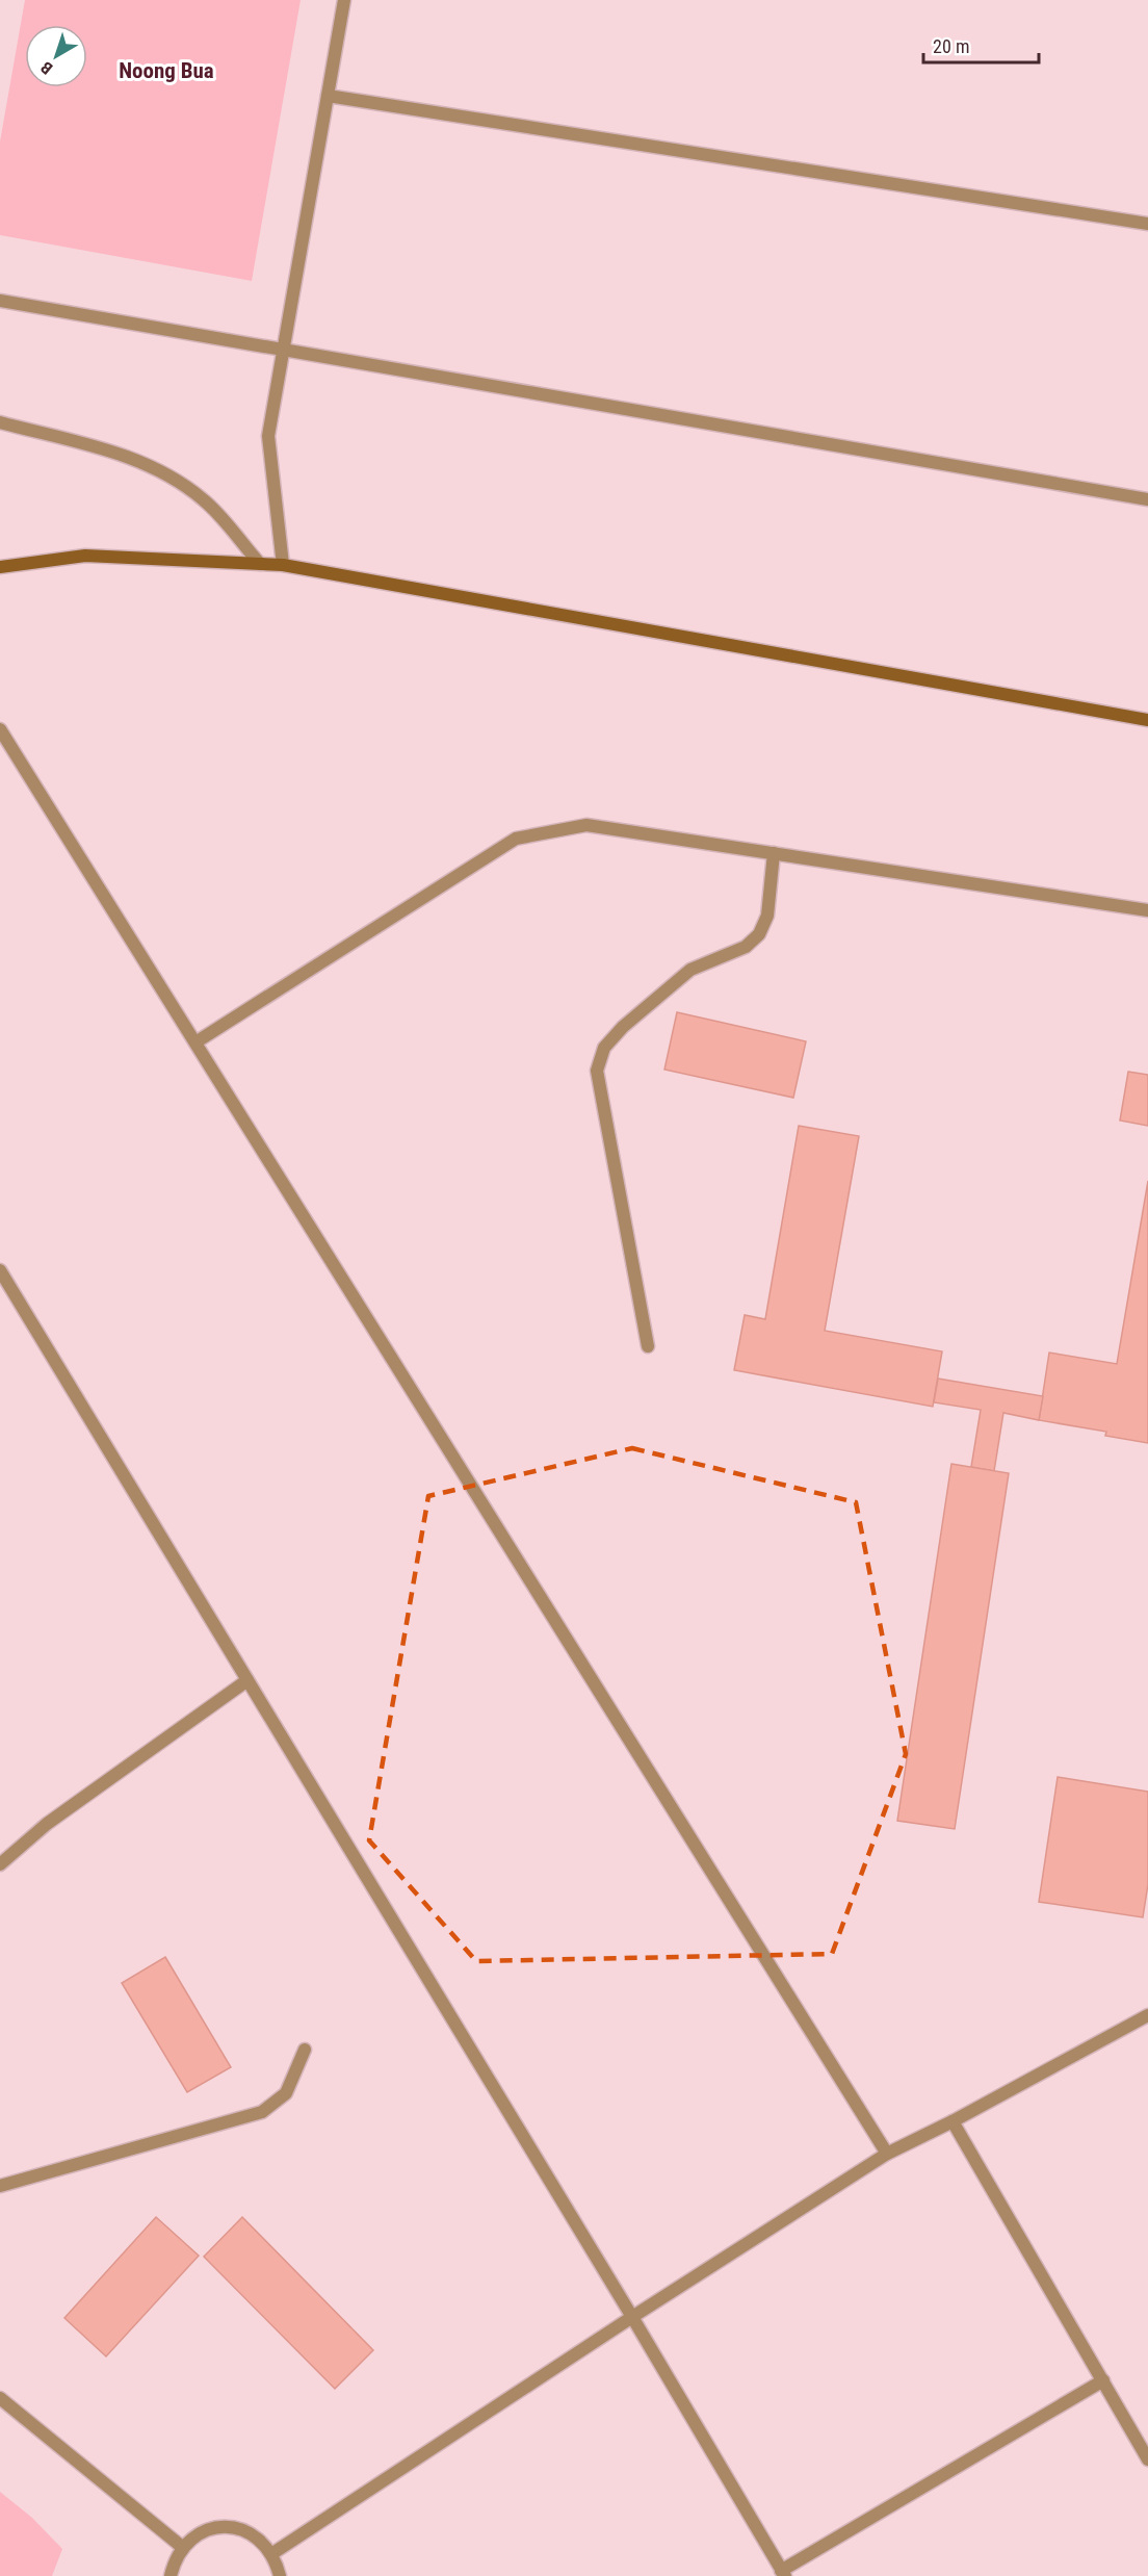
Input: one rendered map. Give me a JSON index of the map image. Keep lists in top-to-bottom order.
{
  "districts": ["Noong Bua"],
  "scale_bar": "20 m",
  "north": "bottom left"
}
